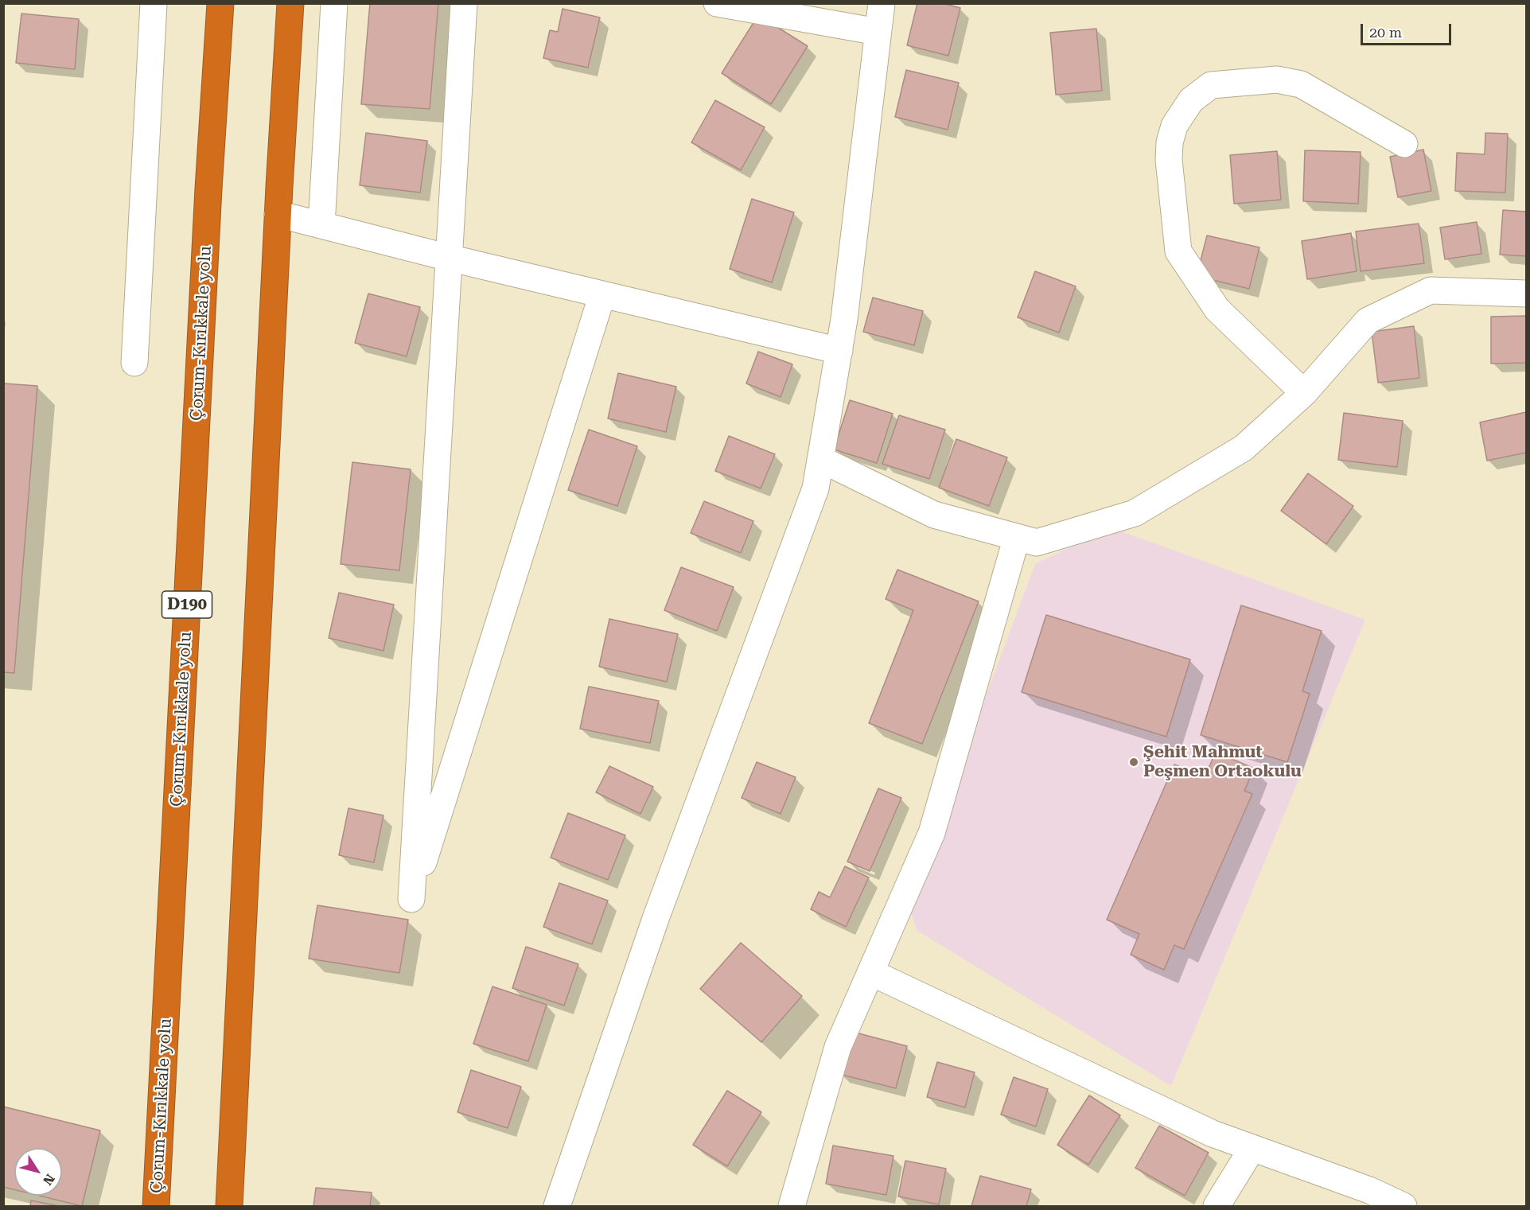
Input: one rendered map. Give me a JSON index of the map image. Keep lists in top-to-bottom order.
{
  "streets": {
    "highway": ["Çorum-Kırıkkale yolu", "D190"]
  },
  "places": ["Şehit Mahmut Peşmen Ortaokulu"],
  "scale_bar": "20 m",
  "north": "bottom right"
}
